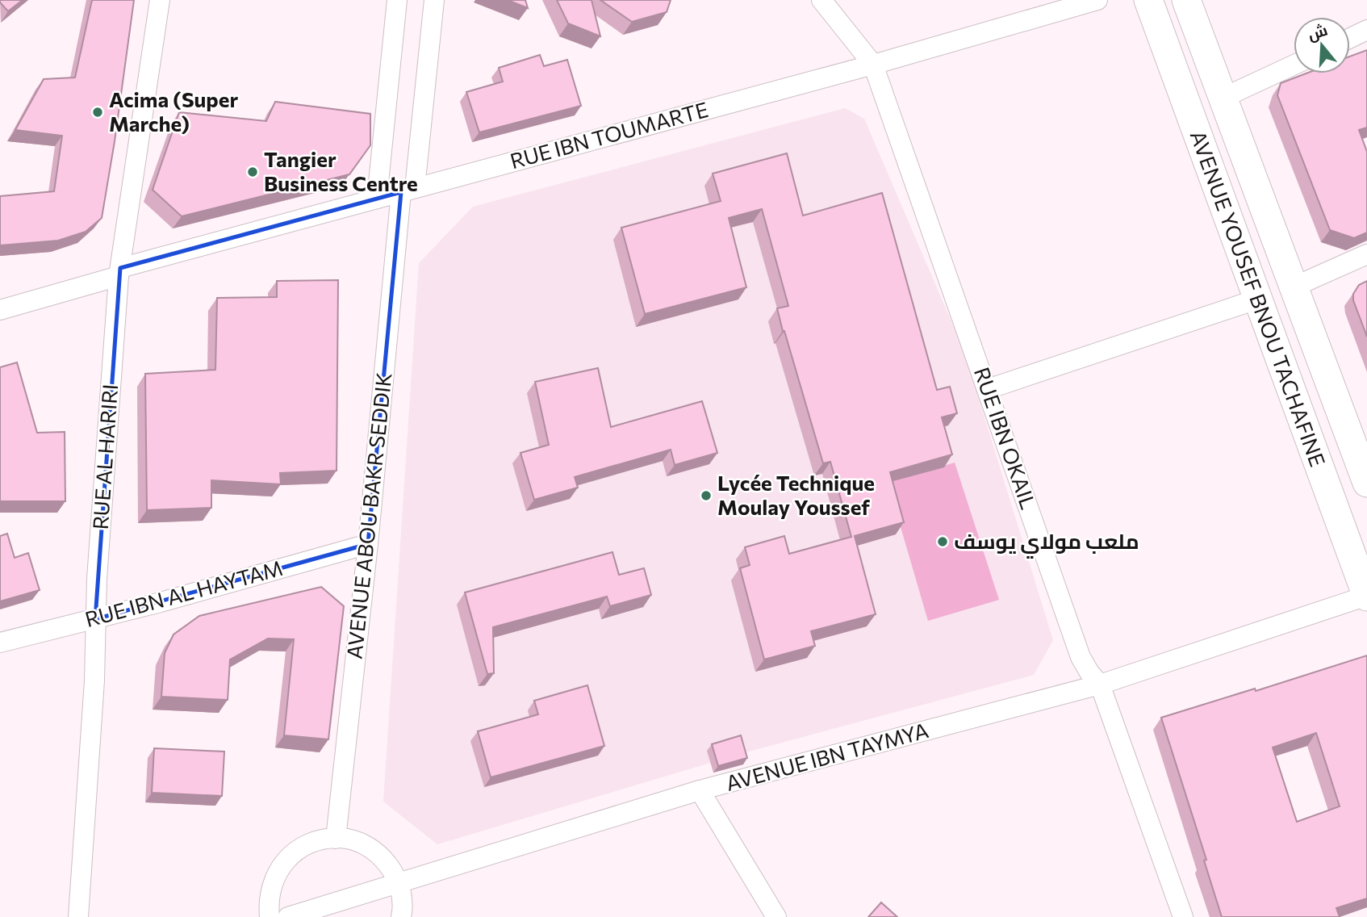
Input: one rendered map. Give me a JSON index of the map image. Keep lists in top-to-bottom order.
{
  "streets": {
    "main road": ["AVENUE YOUSEF BNOU TACHAFINE"],
    "street": [
      "RUE IBN TOUMARTE",
      "RUE IBN OKAIL",
      "RUE AL HARIRI",
      "AVENUE ABOU BAKR SEDDIK",
      "RUE IBN AL HAYTAM",
      "AVENUE IBN TAYMYA"
    ]
  },
  "crossings": [
    ["RUE IBN TOUMARTE", "RUE IBN OKAIL"],
    ["RUE IBN TOUMARTE", "RUE AL HARIRI"],
    ["RUE IBN TOUMARTE", "AVENUE ABOU BAKR SEDDIK"],
    ["AVENUE YOUSEF BNOU TACHAFINE", "AVENUE IBN TAYMYA"],
    ["RUE IBN OKAIL", "AVENUE IBN TAYMYA"],
    ["RUE AL HARIRI", "RUE IBN AL HAYTAM"],
    ["AVENUE ABOU BAKR SEDDIK", "RUE IBN AL HAYTAM"]
  ],
  "places": [
    "Acima (Super Marche)",
    "Tangier Business Centre",
    "Lycée Technique Moulay Youssef",
    "ملعب مولاي يوسف"
  ],
  "north": "top"
}
